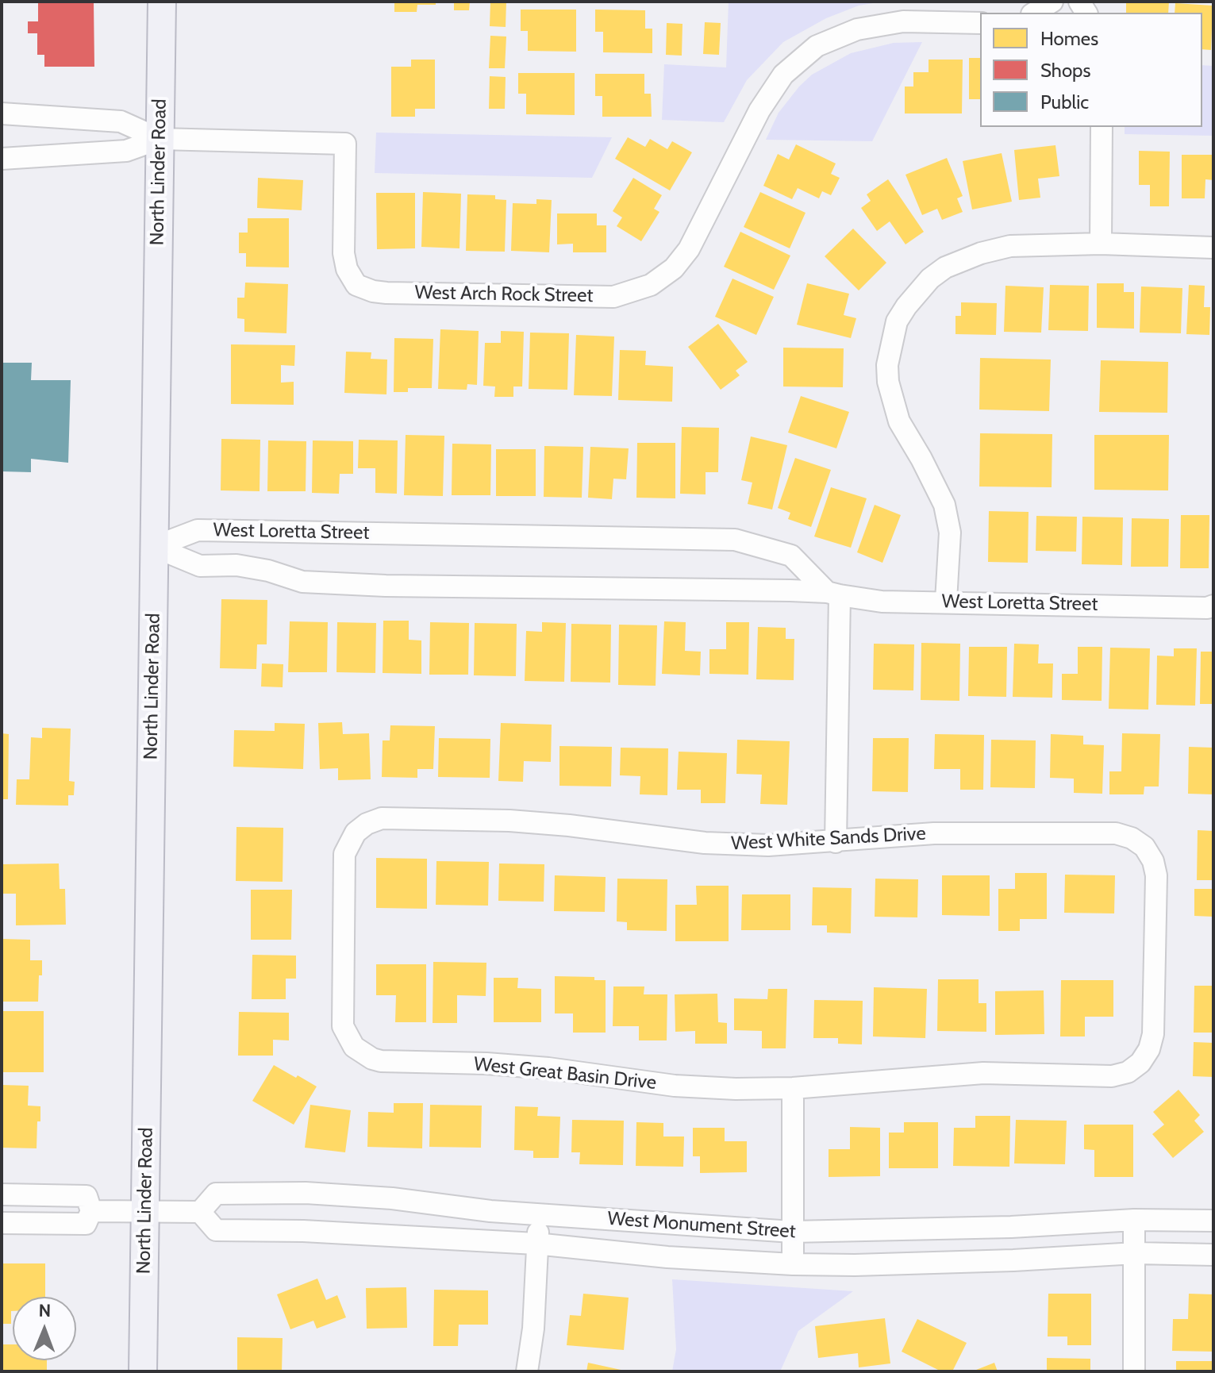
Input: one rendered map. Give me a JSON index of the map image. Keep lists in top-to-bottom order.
{
  "streets": {
    "main road": ["North Linder Road"],
    "street": [
      "West Arch Rock Street",
      "West Loretta Street",
      "West White Sands Drive",
      "West Great Basin Drive",
      "West Monument Street"
    ]
  },
  "crossings": [
    ["North Linder Road", "West Arch Rock Street"],
    ["North Linder Road", "West Loretta Street"],
    ["West White Sands Drive", "West Great Basin Drive"]
  ],
  "legend": ["Homes", "Shops", "Public"],
  "north": "top"
}
